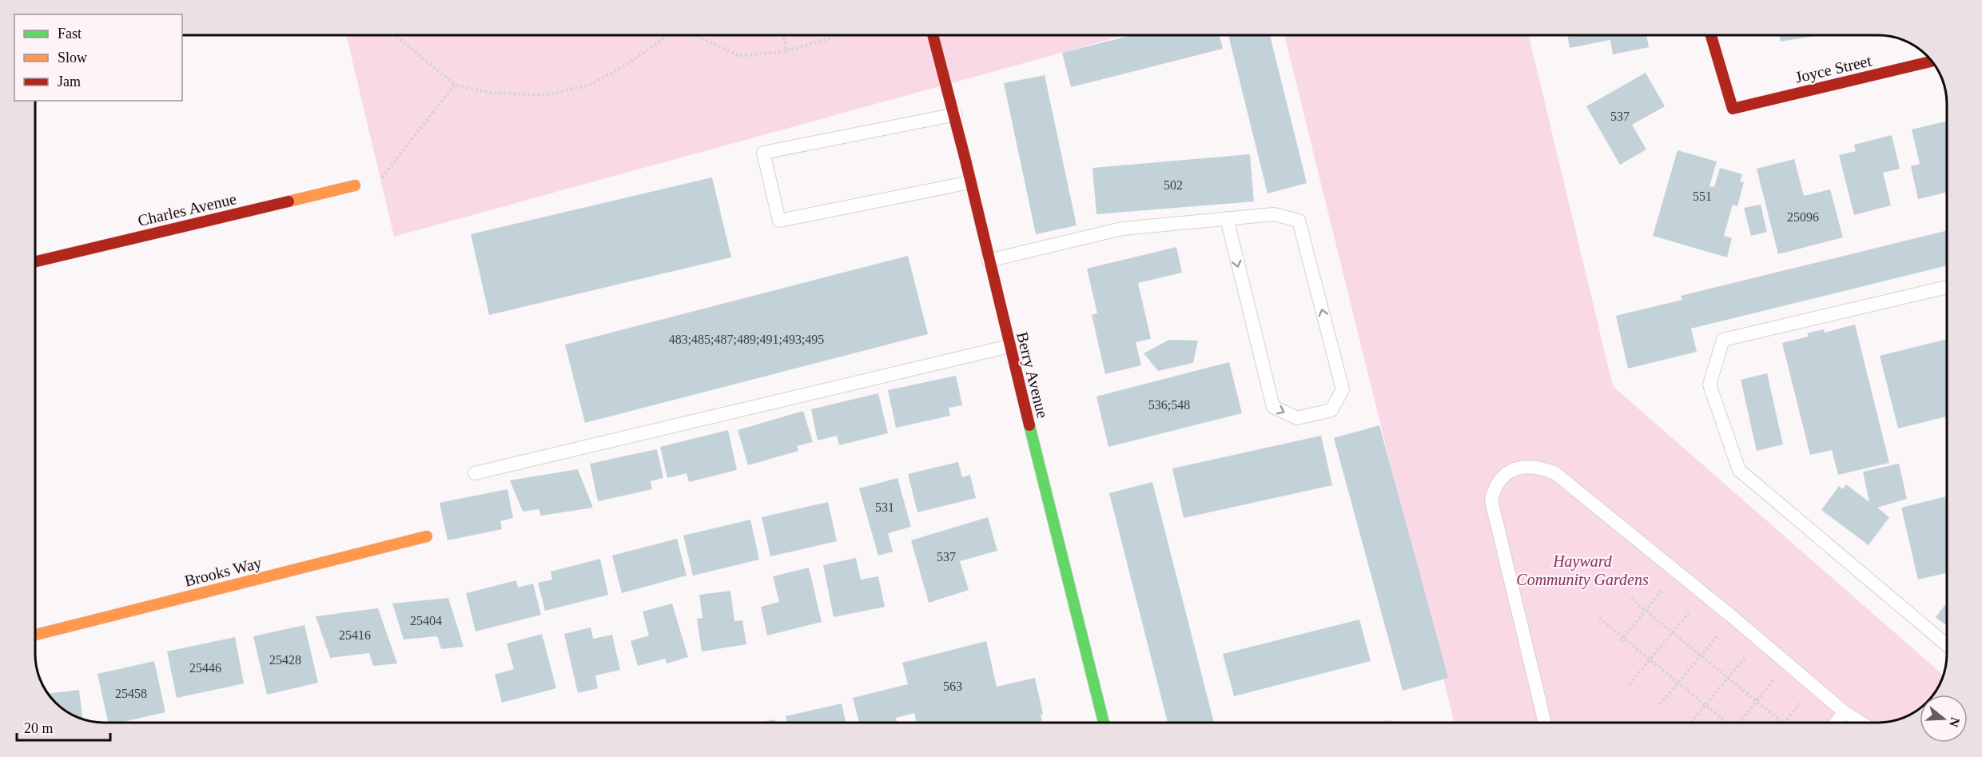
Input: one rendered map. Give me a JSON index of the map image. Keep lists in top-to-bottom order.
{
  "streets": {
    "street": [
      "Joyce Street",
      "Charles Avenue",
      "Berry Avenue",
      "Brooks Way"
    ]
  },
  "parks": ["Hayward Community Gardens"],
  "house_numbers": [
    "537",
    "502",
    "551",
    "25096",
    "483;485;487;489;491;493;495",
    "536;548",
    "531",
    "537",
    "25404",
    "25416",
    "25428",
    "25446",
    "563",
    "25458"
  ],
  "legend": ["Fast", "Slow", "Jam"],
  "scale_bar": "20 m",
  "north": "right"
}
